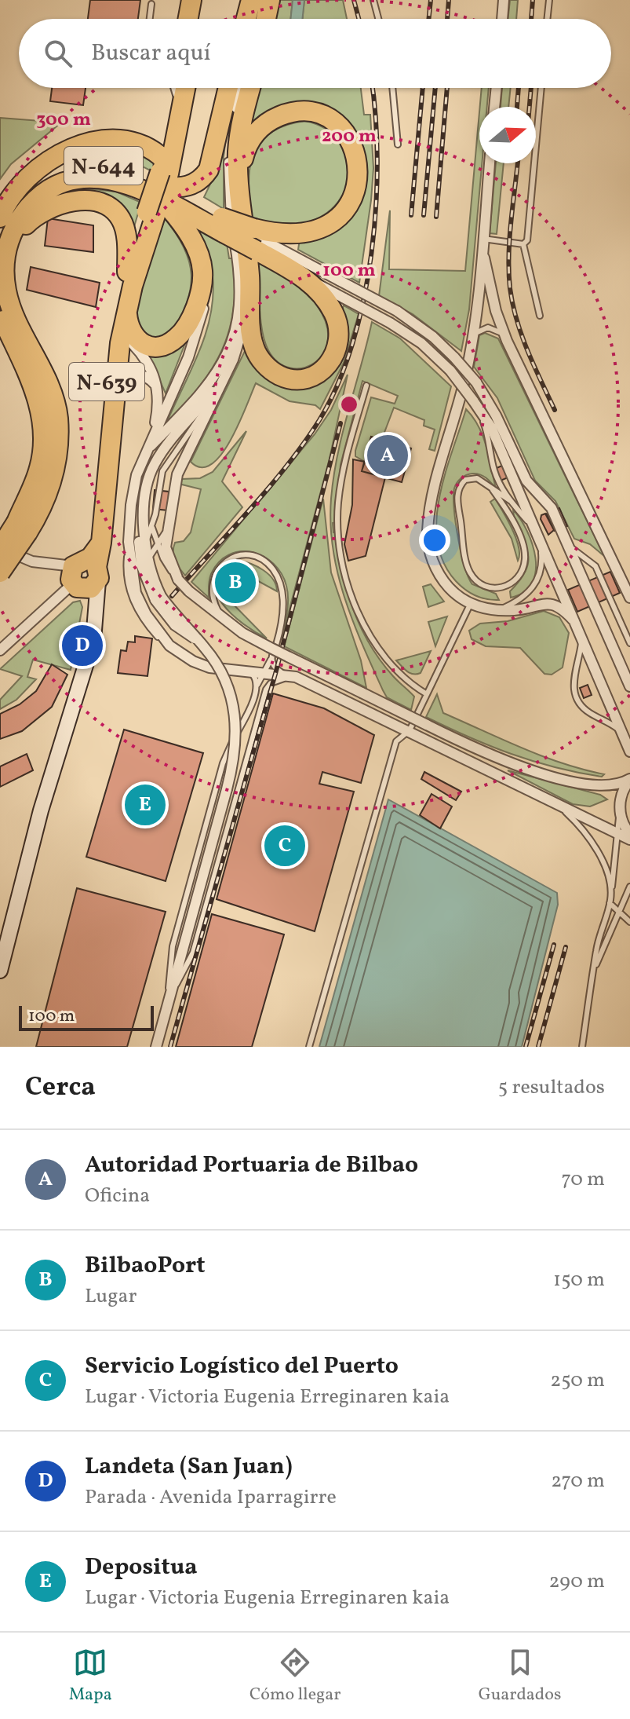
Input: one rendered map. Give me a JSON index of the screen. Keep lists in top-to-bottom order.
{
  "streets": {
    "highway": ["N-644", "N-639"]
  },
  "crossings": [
    ["N-644", "N-639"]
  ],
  "scale_bar": "100 m",
  "north": "right",
  "page": {
    "search": "Buscar aquí",
    "pins": [
      "A",
      "B",
      "D",
      "E",
      "C"
    ],
    "scale": "100 m",
    "heading": ["Cerca", "5 resultados"],
    "list": [
      {
        "mark": "A",
        "name": "Autoridad Portuaria de Bilbao",
        "note": "Oficina",
        "value": "70 m"
      },
      {
        "mark": "B",
        "name": "BilbaoPort",
        "note": "Lugar",
        "value": "150 m"
      },
      {
        "mark": "C",
        "name": "Servicio Logístico del Puerto",
        "note": "Lugar · Victoria Eugenia Erreginaren kaia",
        "value": "250 m"
      },
      {
        "mark": "D",
        "name": "Landeta (San Juan)",
        "note": "Parada · Avenida Iparragirre",
        "value": "270 m"
      },
      {
        "mark": "E",
        "name": "Depositua",
        "note": "Lugar · Victoria Eugenia Erreginaren kaia",
        "value": "290 m"
      }
    ],
    "nav": ["Mapa", "Cómo llegar", "Guardados"]
  },
  "rings": ["300 m", "200 m", "100 m"]
}
